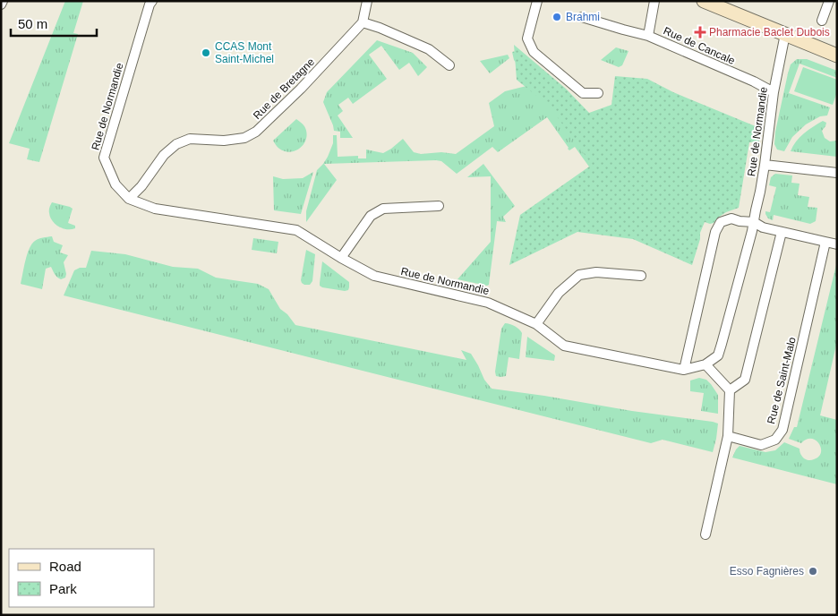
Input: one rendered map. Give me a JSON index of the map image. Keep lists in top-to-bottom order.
{
  "streets": {
    "street": [
      "Rue de Cancale",
      "Rue de Bretagne",
      "Rue de Normandie",
      "Rue de Saint-Malo"
    ]
  },
  "crossings": [
    ["Rue de Cancale", "Rue de Normandie"],
    ["Rue de Bretagne", "Rue de Normandie"]
  ],
  "places": {
    "other": ["Brahmi", "CCAS Mont Saint-Michel", "Esso Fagnières"],
    "health": ["Pharmacie Baclet Dubois"]
  },
  "legend": ["Road", "Park"],
  "scale_bar": "50 m"
}
